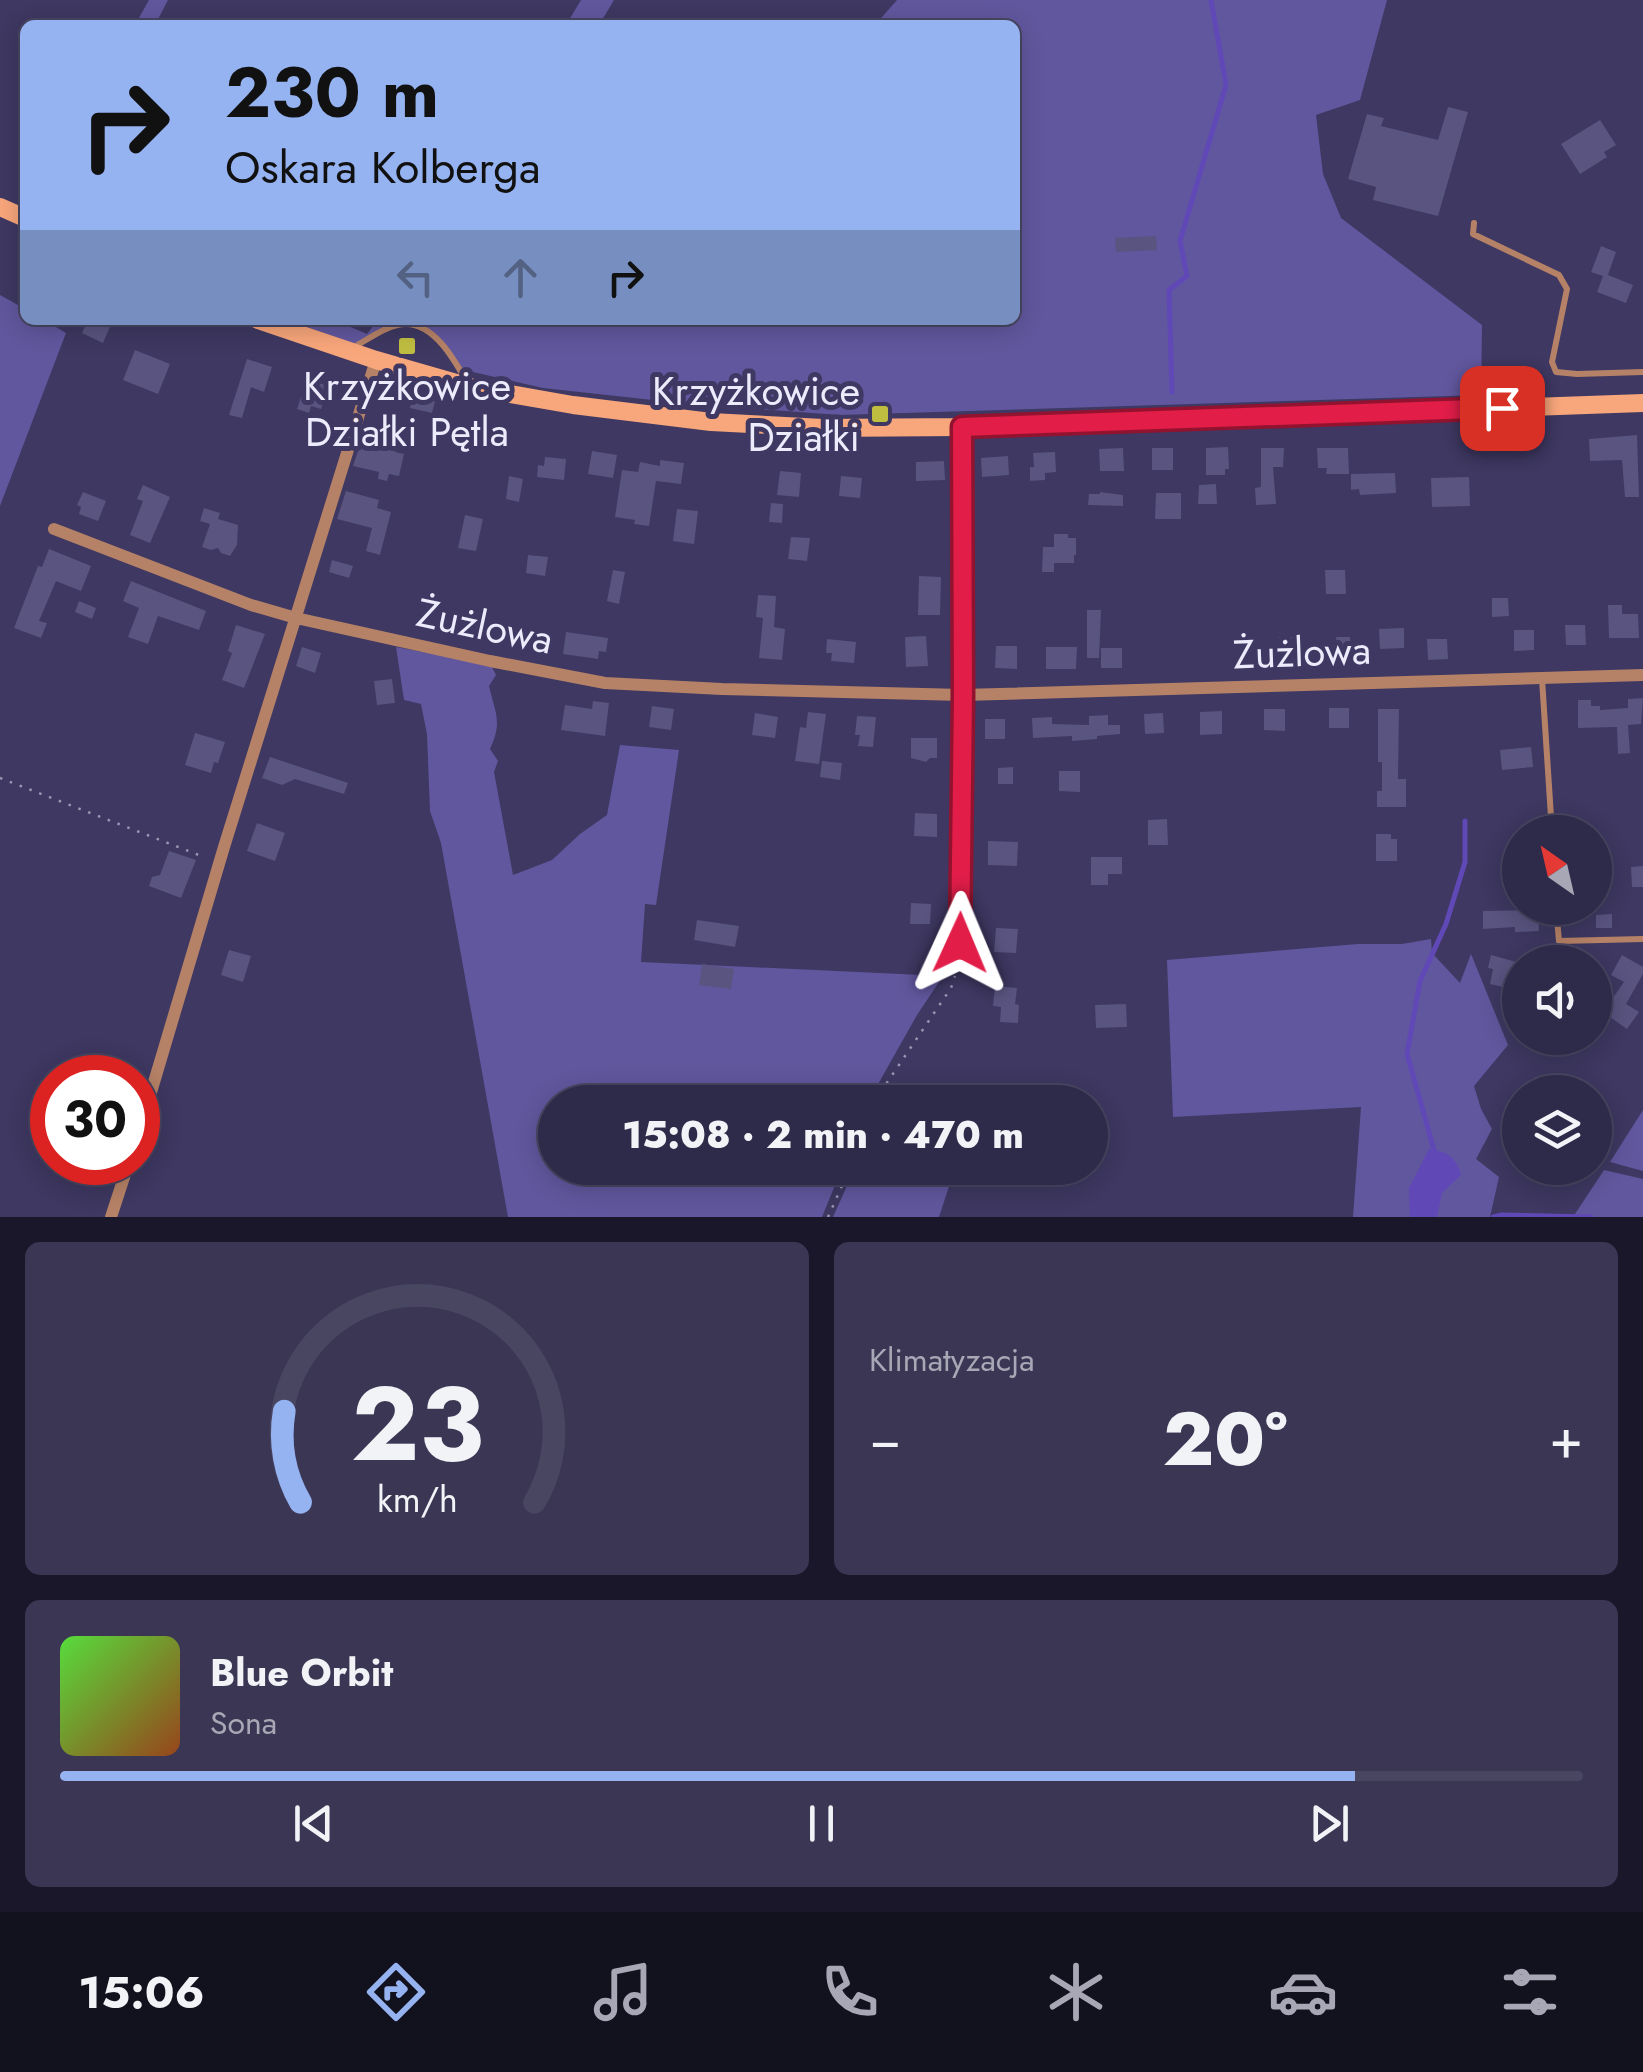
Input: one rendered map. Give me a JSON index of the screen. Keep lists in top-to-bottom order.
{
  "streets": {
    "street": ["Żużlowa"]
  },
  "places": {
    "transit": ["Krzyżkowice Działki Pętla", "Krzyżkowice Działki"]
  },
  "north": "top left",
  "page": {
    "turn": ["230 m", "Oskara Kolberga"],
    "limit": "30",
    "trip": "15:08 · 2 min · 470 m",
    "tile": "Klimatyzacja",
    "heat": ["−", "20°", "+"],
    "song": ["Blue Orbit", "Sona"],
    "tabs": "15:06",
    "gauge": ["23", "km/h"]
  }
}
